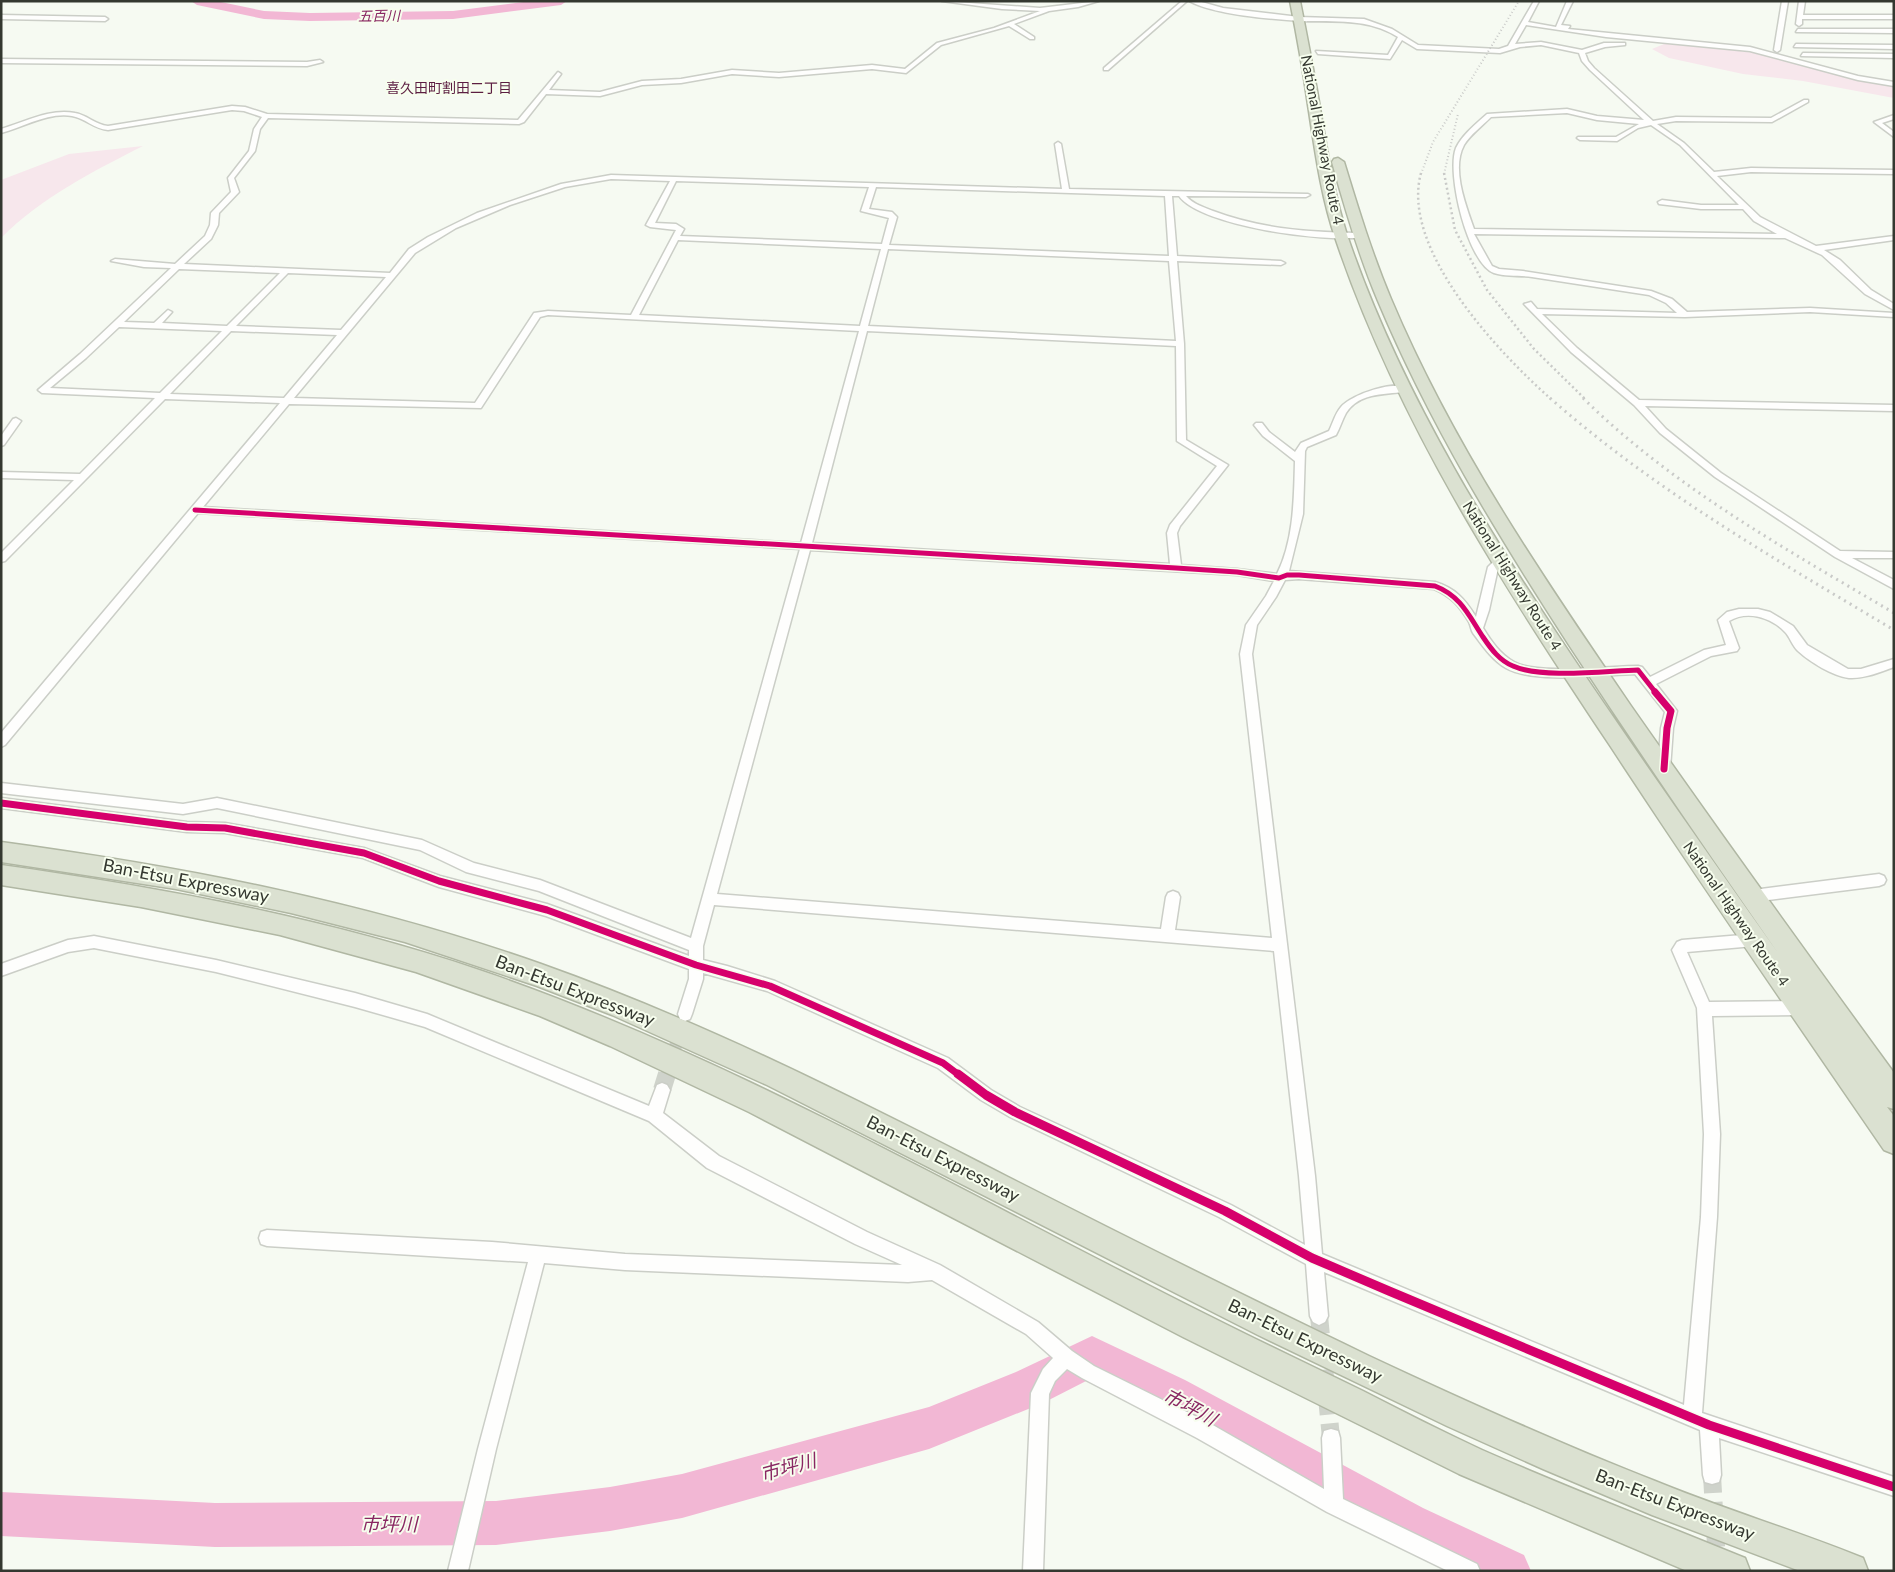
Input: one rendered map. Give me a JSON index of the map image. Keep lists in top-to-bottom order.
{
  "streets": {
    "highway": ["National Highway Route 4", "Ban-Etsu Expressway"]
  },
  "districts": ["喜久田町割田二丁目"],
  "water": ["五百川", "市坪川"]
}
